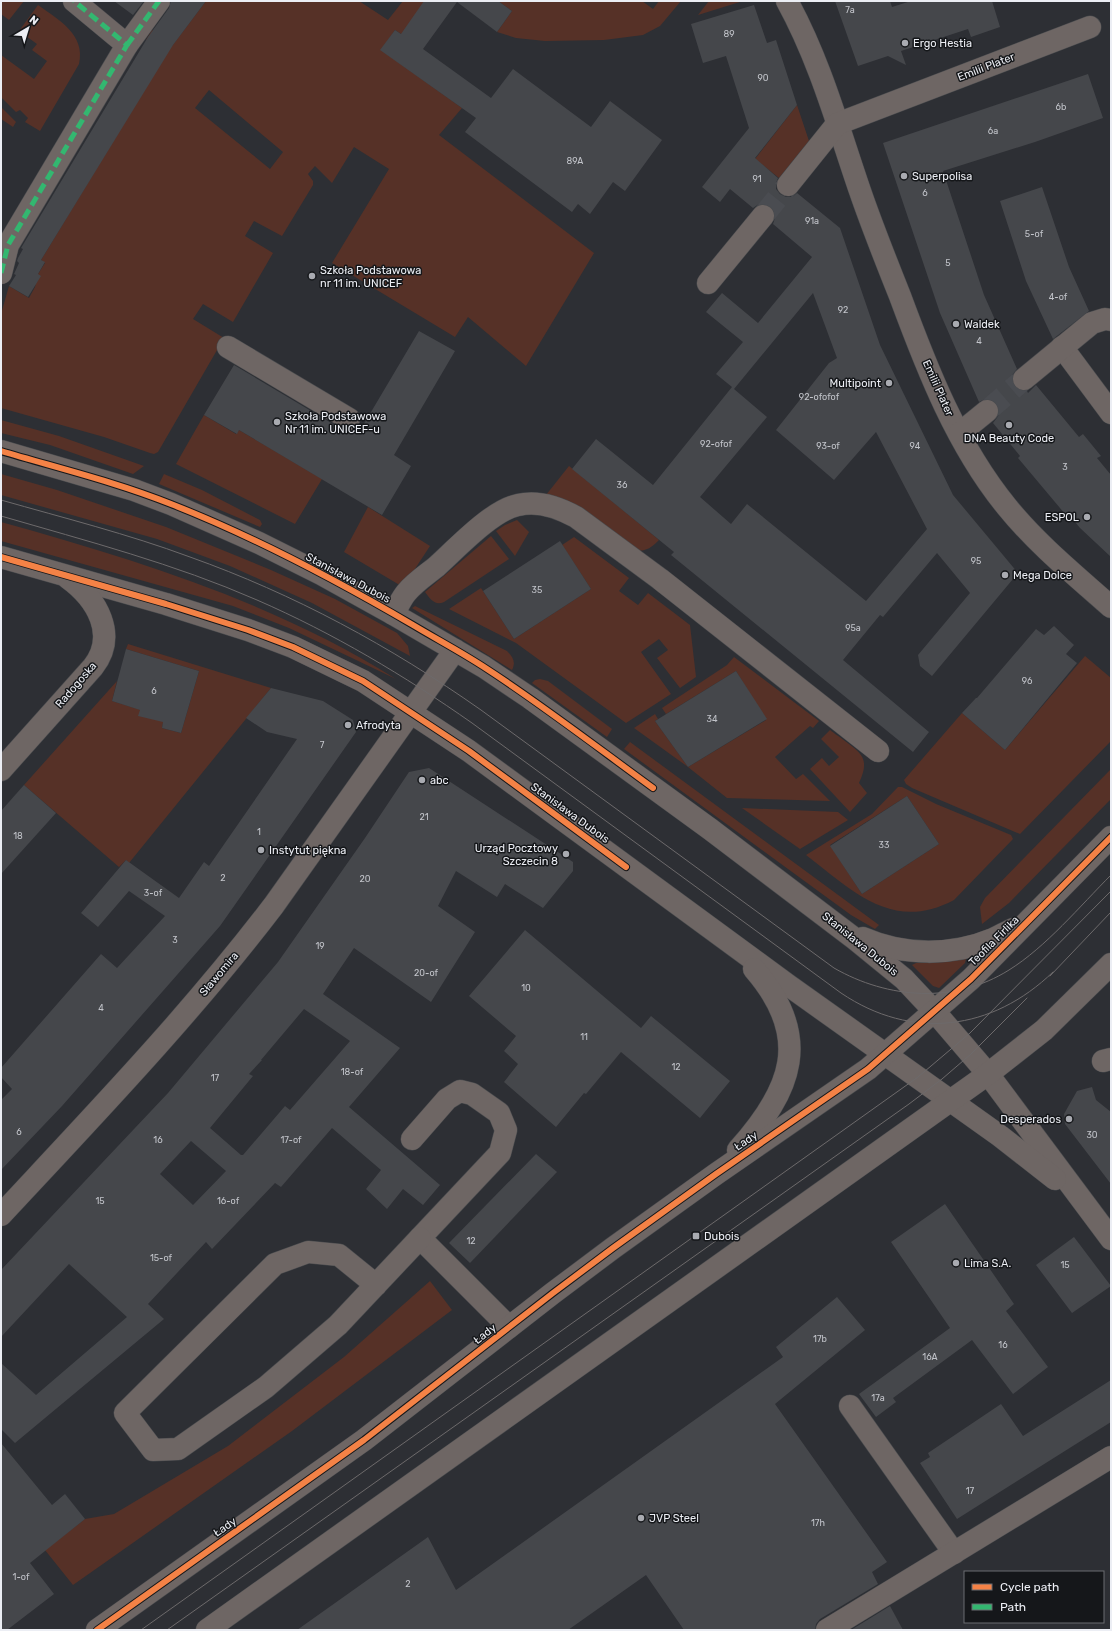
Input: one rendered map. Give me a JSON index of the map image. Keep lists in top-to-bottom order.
{
  "streets": {
    "street": [
      "Emilii Plater",
      "Stanisława Dubois",
      "Radogoska",
      "Teofila Firlika",
      "Sławomira",
      "Łady"
    ]
  },
  "crossings": [
    ["Stanisława Dubois", "Radogoska"],
    ["Stanisława Dubois", "Teofila Firlika"],
    ["Stanisława Dubois", "Sławomira"],
    ["Stanisława Dubois", "Łady"],
    ["Teofila Firlika", "Łady"]
  ],
  "places": {
    "other": [
      "Ergo Hestia",
      "Superpolisa",
      "Szkoła Podstawowa nr 11 im. UNICEF",
      "Waldek",
      "Multipoint",
      "Szkoła Podstawowa Nr 11 im. UNICEF-u",
      "DNA Beauty Code",
      "ESPOL",
      "Mega Dolce",
      "Afrodyta",
      "abc",
      "Instytut piękna",
      "Urząd Pocztowy Szczecin 8",
      "Desperados",
      "Lima S.A.",
      "JVP Steel"
    ],
    "transit": ["Dubois"]
  },
  "house_numbers": [
    "7a",
    "89",
    "90",
    "6b",
    "6a",
    "89A",
    "91",
    "6",
    "91a",
    "5-of",
    "5",
    "4-of",
    "92",
    "4",
    "92-ofofof",
    "92-ofof",
    "93-of",
    "94",
    "3",
    "36",
    "95",
    "35",
    "95a",
    "96",
    "6",
    "34",
    "7",
    "21",
    "1",
    "18",
    "33",
    "2",
    "20",
    "3-of",
    "3",
    "19",
    "20-of",
    "10",
    "4",
    "11",
    "12",
    "18-of",
    "17",
    "6",
    "30",
    "16",
    "17-of",
    "15",
    "16-of",
    "12",
    "15-of",
    "15",
    "17b",
    "16",
    "16A",
    "17a",
    "17",
    "17h",
    "1-of",
    "2"
  ],
  "legend": ["Cycle path", "Path"],
  "north": "top right"
}
